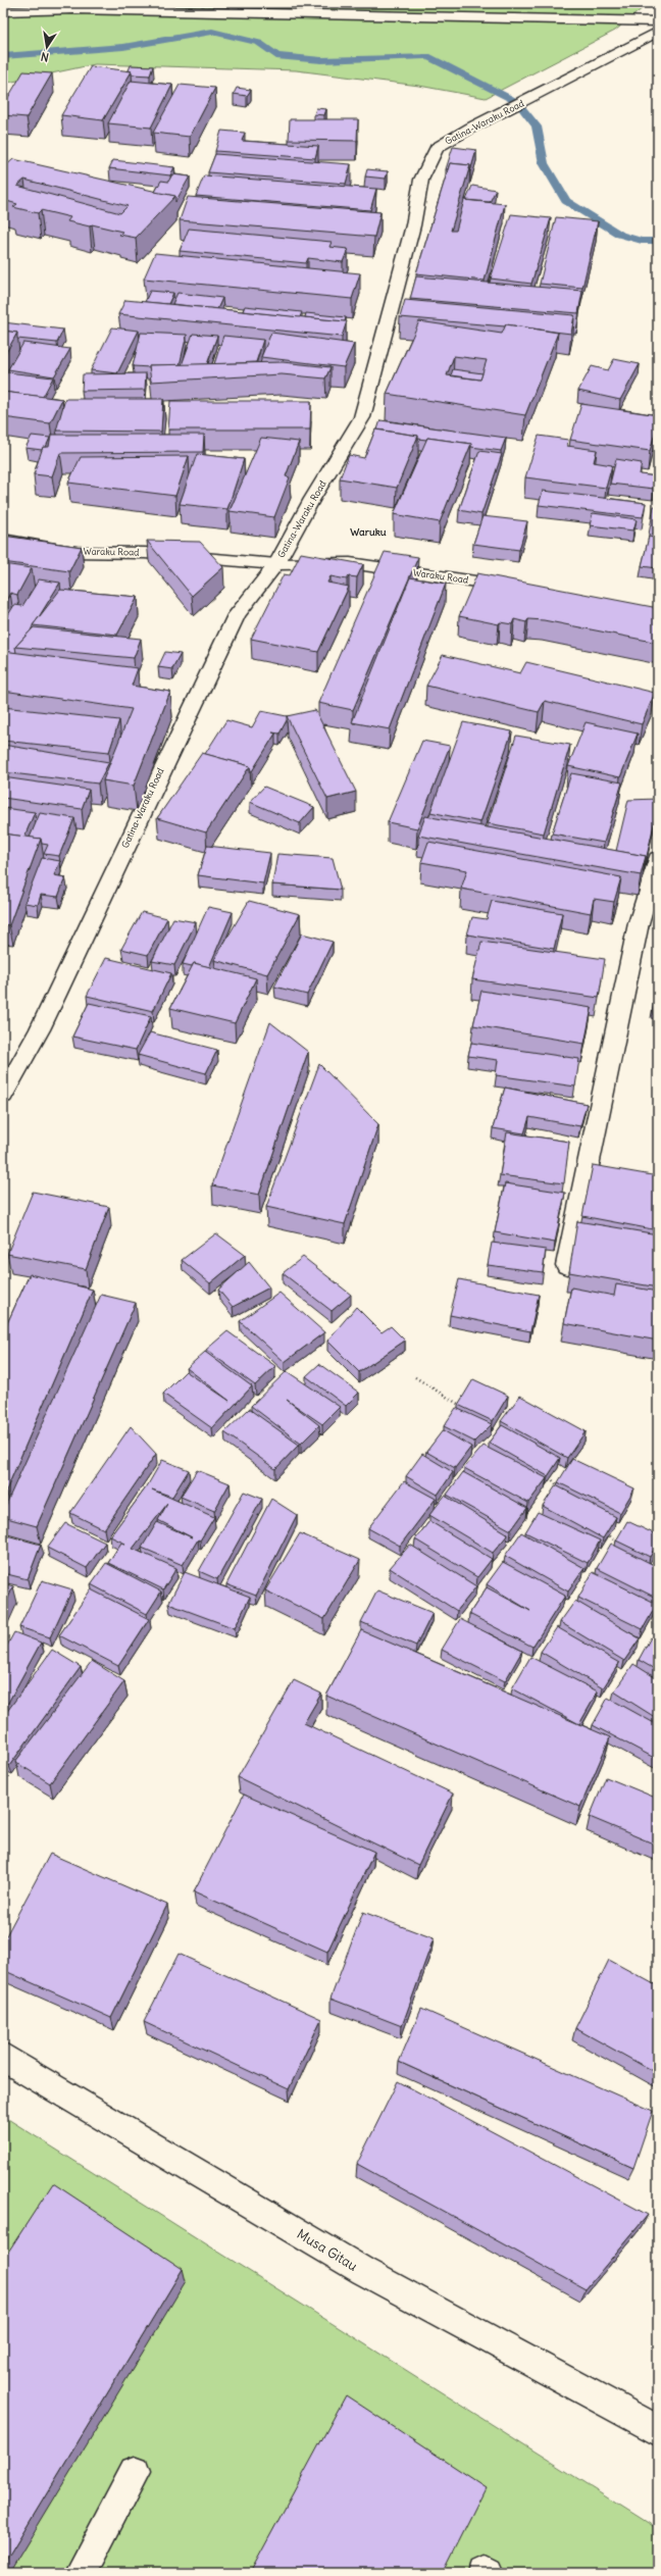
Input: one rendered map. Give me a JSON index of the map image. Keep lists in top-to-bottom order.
{
  "streets": {
    "street": ["Gatina-Waraku Road", "Waraku Road", "Musa Gitau"]
  },
  "crossings": [
    ["Gatina-Waraku Road", "Waraku Road"]
  ],
  "districts": ["Waruku"],
  "north": "bottom"
}
